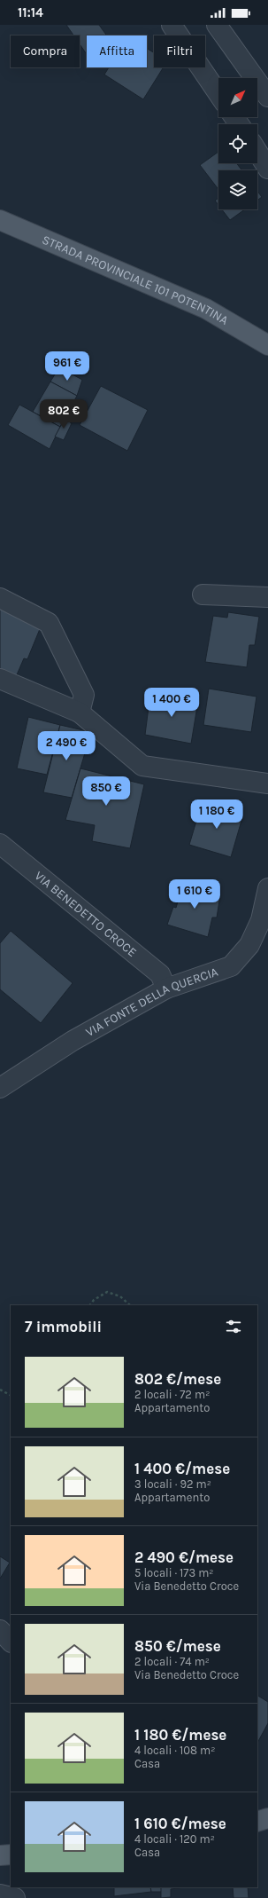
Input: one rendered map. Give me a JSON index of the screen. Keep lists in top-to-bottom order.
{
  "streets": {
    "main road": ["STRADA PROVINCIALE 101 POTENTINA"],
    "street": ["VIA BENEDETTO CROCE", "VIA FONTE DELLA QUERCIA"]
  },
  "crossings": [
    ["VIA BENEDETTO CROCE", "VIA FONTE DELLA QUERCIA"]
  ],
  "north": "top right",
  "page": {
    "status": "11:14",
    "chip": ["Compra", "Affitta", "Filtri"],
    "price": [
      "961 €",
      "802 €",
      "1 400 €",
      "2 490 €",
      "850 €",
      "1 180 €",
      "1 610 €"
    ],
    "heading": "7 immobili",
    "list": [
      {
        "name": "802 €/mese",
        "note": "2 locali · 72 m² · Appartamento"
      },
      {
        "name": "1 400 €/mese",
        "note": "3 locali · 92 m² · Appartamento"
      },
      {
        "name": "2 490 €/mese",
        "note": "5 locali · 173 m² · Via Benedetto Croce"
      },
      {
        "name": "850 €/mese",
        "note": "2 locali · 74 m² · Via Benedetto Croce"
      },
      {
        "name": "1 180 €/mese",
        "note": "4 locali · 108 m² · Casa"
      },
      {
        "name": "1 610 €/mese",
        "note": "4 locali · 120 m² · Casa"
      }
    ]
  }
}
